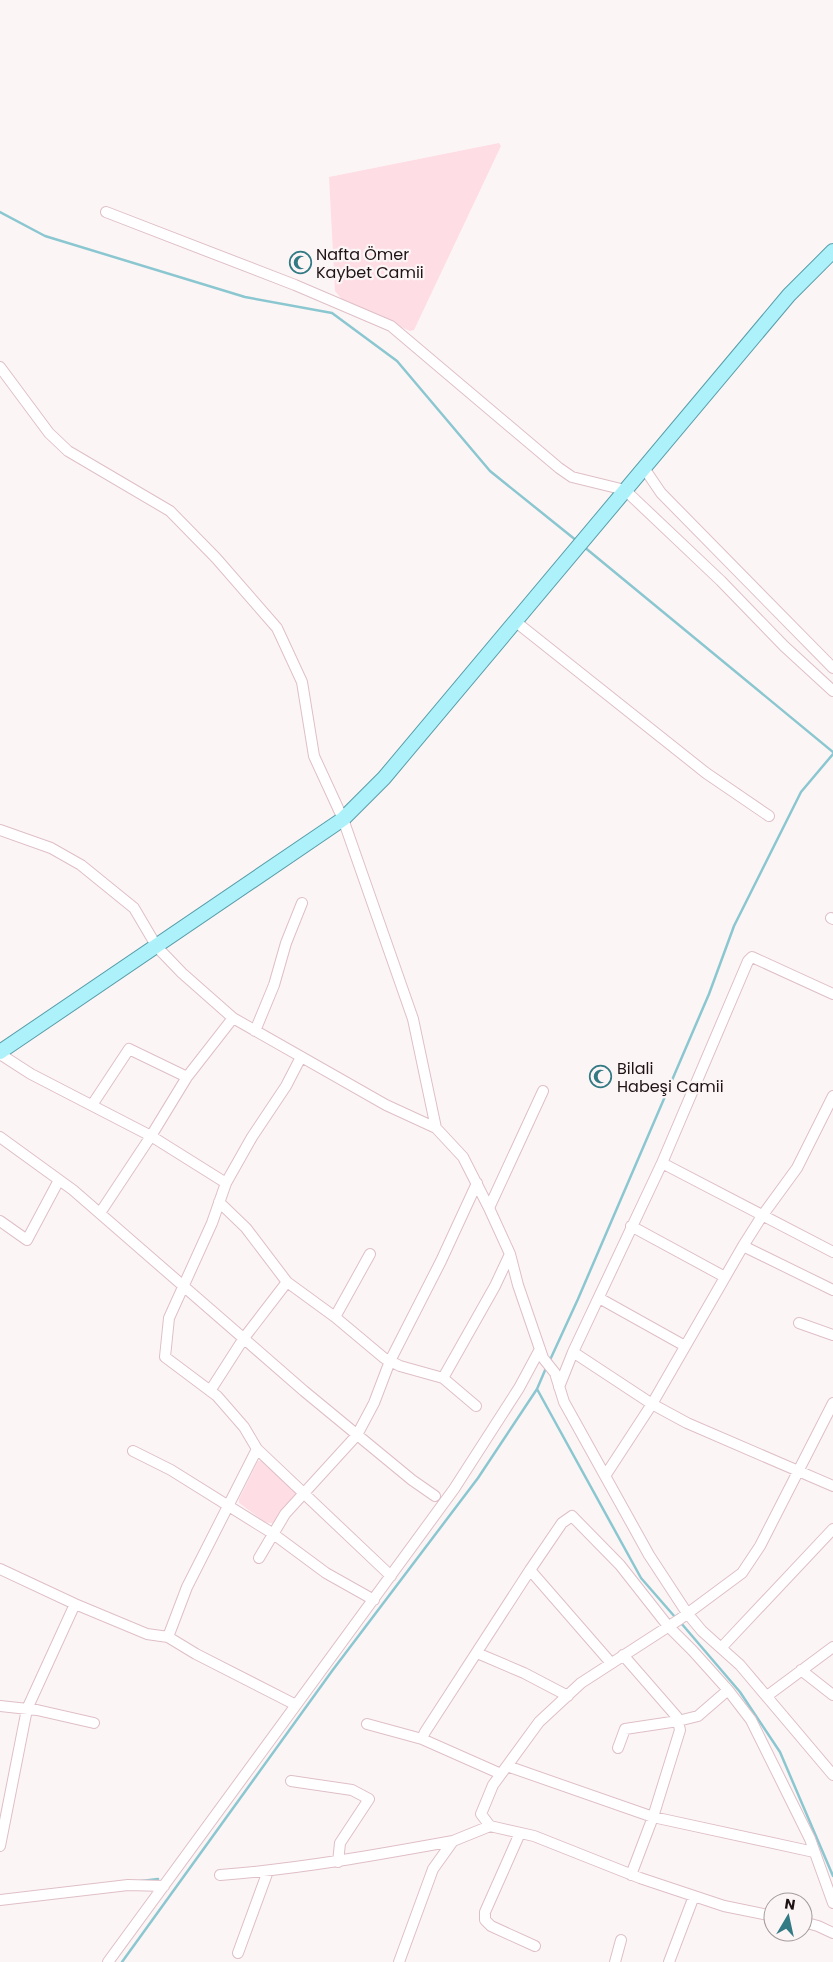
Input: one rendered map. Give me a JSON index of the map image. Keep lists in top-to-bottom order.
{
  "places": {
    "mosque": ["Nafta Ömer Kaybet Camii", "Bilali Habeşi Camii"]
  },
  "north": "top"
}
